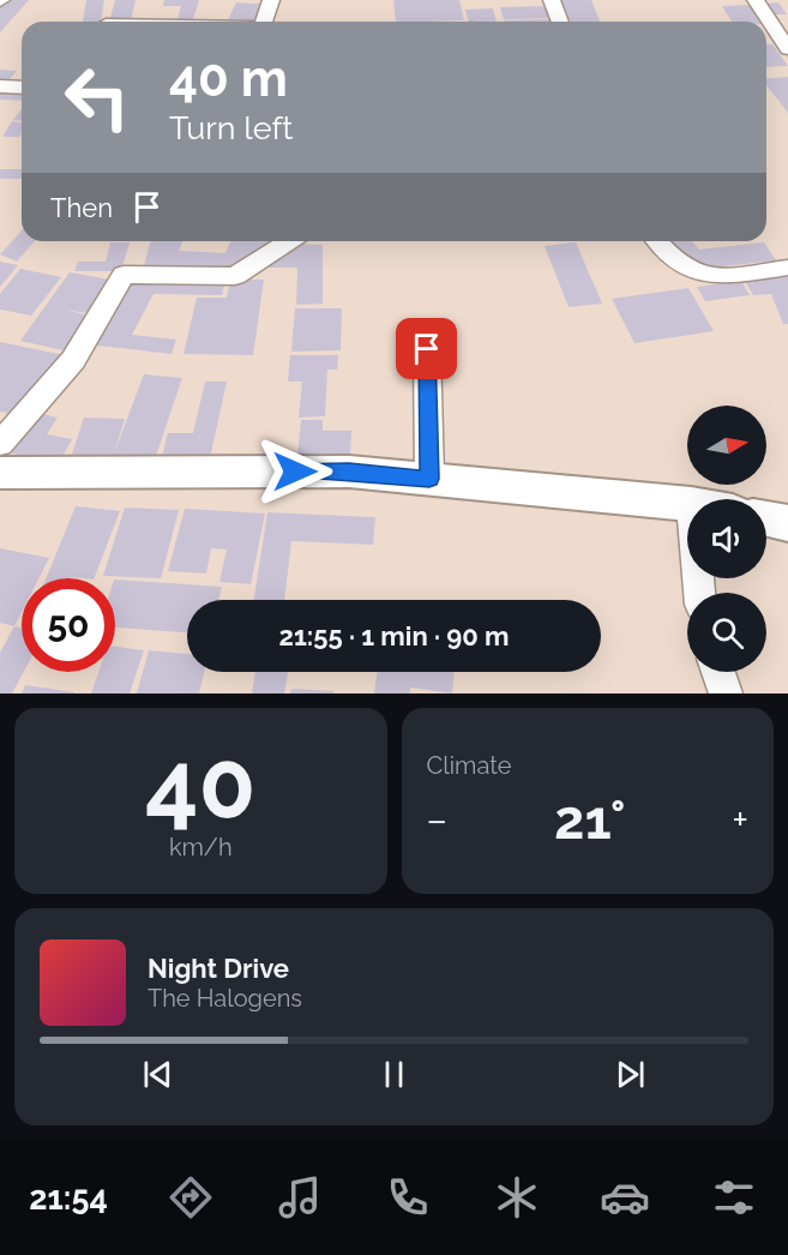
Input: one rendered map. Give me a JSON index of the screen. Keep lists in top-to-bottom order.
{
  "north": "right",
  "page": {
    "turn": ["40 m", "Turn left"],
    "then": "Then",
    "limit": "50",
    "trip": "21:55 · 1 min · 90 m",
    "tile": [
      ["40", "km/h"],
      "Climate"
    ],
    "heat": ["−", "21°", "+"],
    "song": ["Night Drive", "The Halogens"],
    "tabs": "21:54"
  }
}
